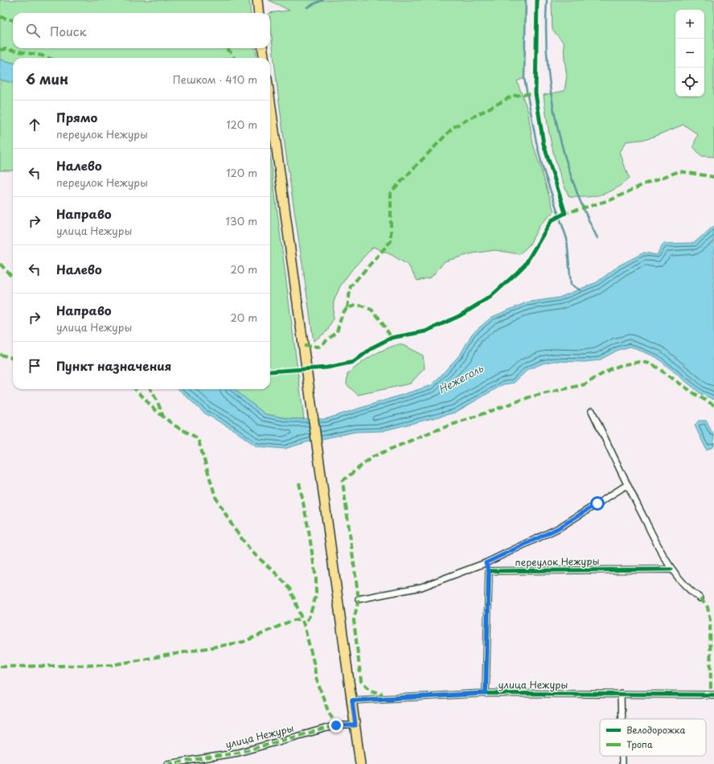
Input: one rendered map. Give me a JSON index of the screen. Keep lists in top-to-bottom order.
{
  "streets": {
    "street": ["переулок Нежуры", "улица Нежуры"]
  },
  "water": ["Нежеголь"],
  "legend": ["Велодорожка", "Тропа"],
  "page": {
    "map_buttons": ["+", "−"],
    "search": "Поиск",
    "heading": ["6 мин", "Пешком · 410 m"],
    "list": [
      ["Прямо", "переулок Нежуры", "120 m"],
      ["Налево", "переулок Нежуры", "120 m"],
      ["Направо", "улица Нежуры", "130 m"],
      ["Налево", "20 m"],
      ["Направо", "улица Нежуры", "20 m"],
      "Пункт назначения"
    ]
  }
}
